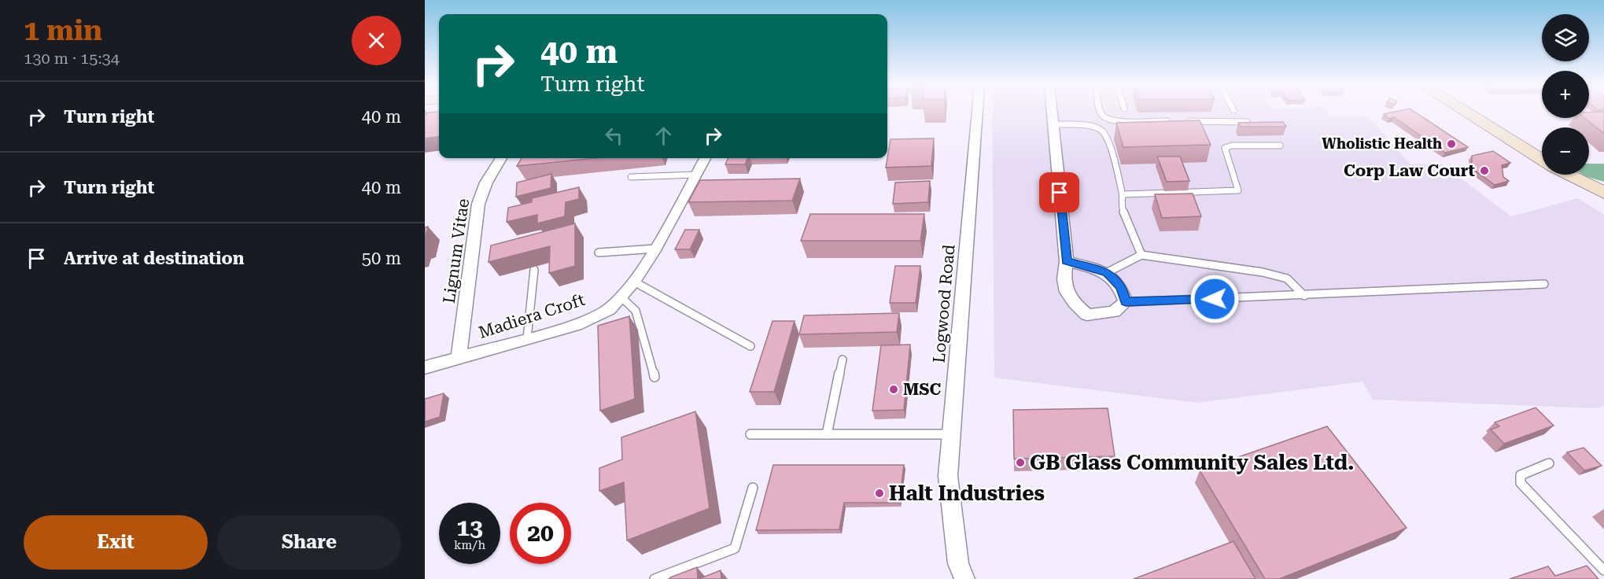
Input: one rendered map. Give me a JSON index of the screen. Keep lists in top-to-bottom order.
{
  "streets": {
    "street": ["Lignum Vitae", "Logwood Road", "Madiera Croft"]
  },
  "crossings": [
    ["Lignum Vitae", "Madiera Croft"]
  ],
  "places": [
    "Wholistic Health",
    "Corp Law Court",
    "MSC",
    "GB Glass Community Sales Ltd.",
    "Halt Industries"
  ],
  "page": {
    "heading": ["1 min", "130 m · 15:34"],
    "map_buttons": ["+", "−"],
    "turn": ["40 m", "Turn right"],
    "list": [
      {
        "name": "Turn right",
        "value": "40 m"
      },
      {
        "name": "Turn right",
        "value": "40 m"
      },
      {
        "name": "Arrive at destination",
        "value": "50 m"
      }
    ],
    "speed": "13 km/h",
    "limit": "20",
    "buttons": ["Exit", "Share"]
  }
}
